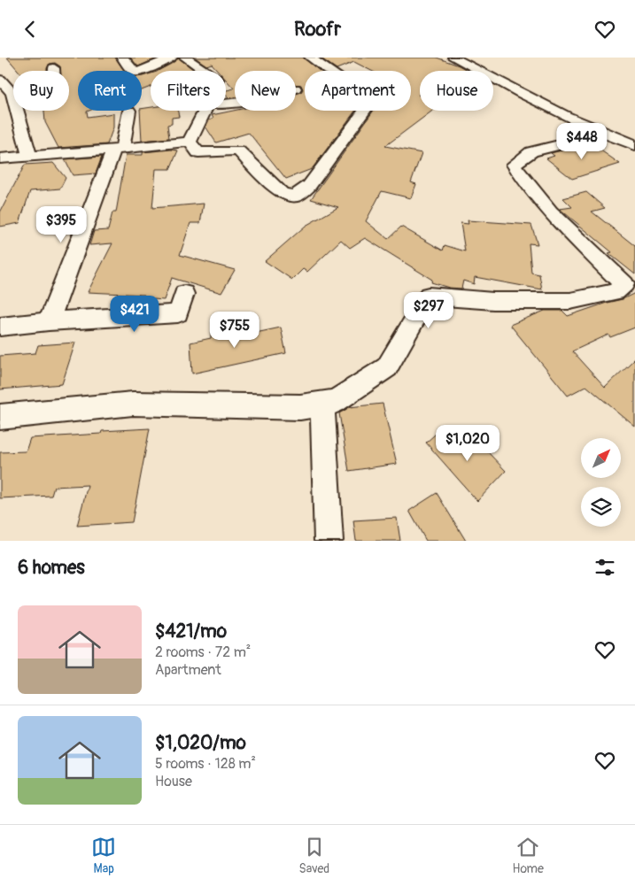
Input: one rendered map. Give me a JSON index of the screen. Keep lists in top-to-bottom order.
{
  "north": "top right",
  "page": {
    "header": "Roofr",
    "chip": [
      "Buy",
      "Rent",
      "Filters",
      "New",
      "Apartment",
      "House"
    ],
    "price": [
      "$448",
      "$395",
      "$297",
      "$421",
      "$755",
      "$1,020"
    ],
    "heading": "6 homes",
    "list": [
      {
        "name": "$421/mo",
        "note": "2 rooms · 72 m² · Apartment"
      },
      {
        "name": "$1,020/mo",
        "note": "5 rooms · 128 m² · House"
      }
    ],
    "tabs": ["Map", "Saved", "Home"]
  }
}
